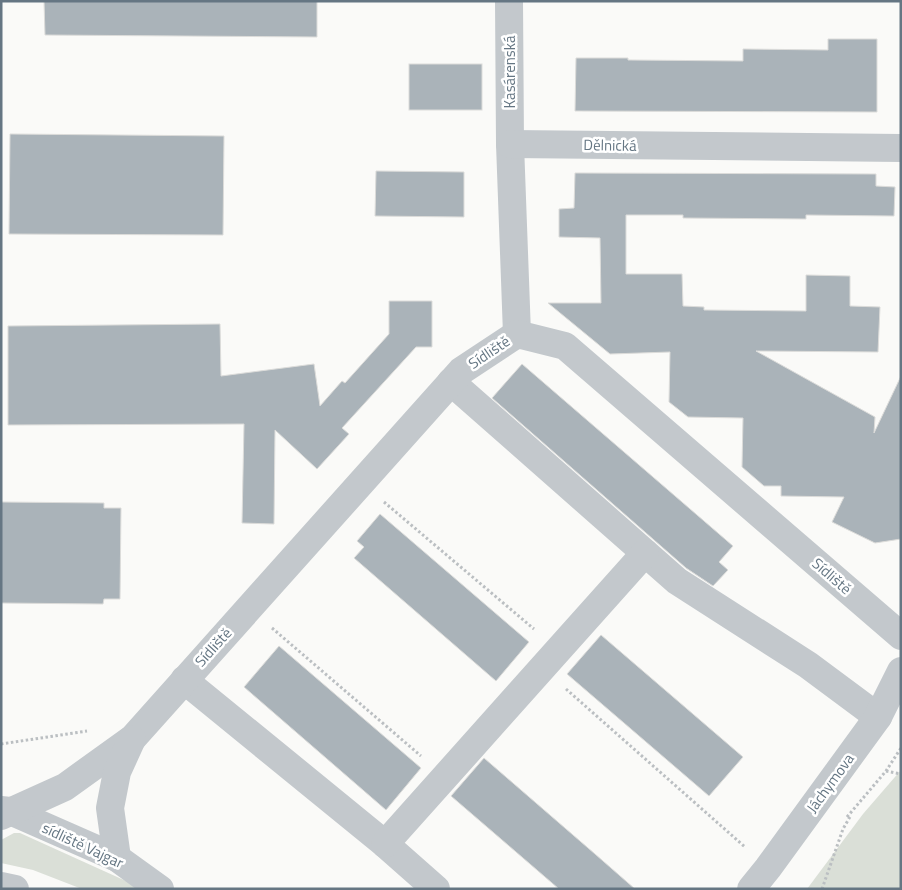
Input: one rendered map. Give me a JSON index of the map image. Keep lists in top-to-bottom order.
{
  "streets": {
    "street": [
      "Kasárenská",
      "Dělnická",
      "Sídliště",
      "Jáchymova",
      "sídliště Vajgar"
    ]
  },
  "crossings": [
    ["Kasárenská", "Dělnická"]
  ]
}
